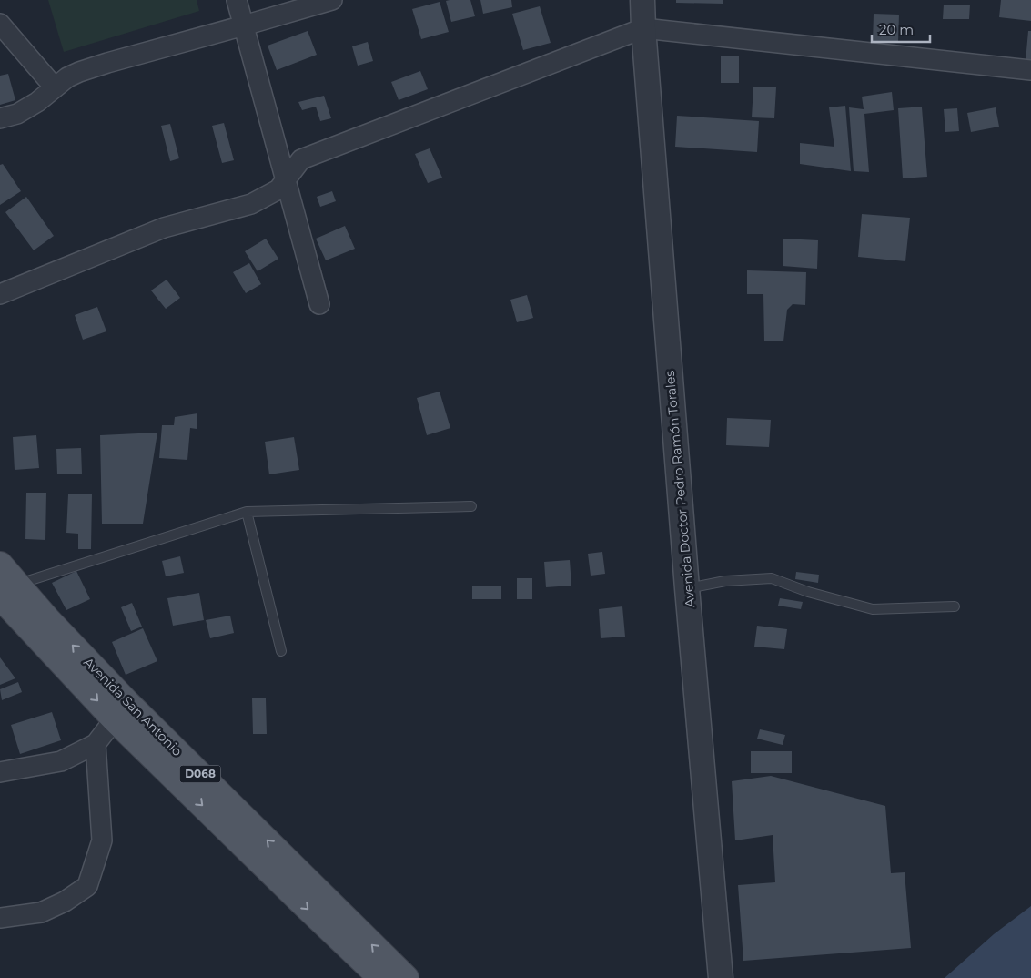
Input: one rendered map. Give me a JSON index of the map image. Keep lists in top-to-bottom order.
{
  "streets": {
    "main road": ["Avenida San Antonio", "D068"],
    "street": ["Avenida Doctor Pedro Ramón Torales"]
  },
  "scale_bar": "20 m"
}
